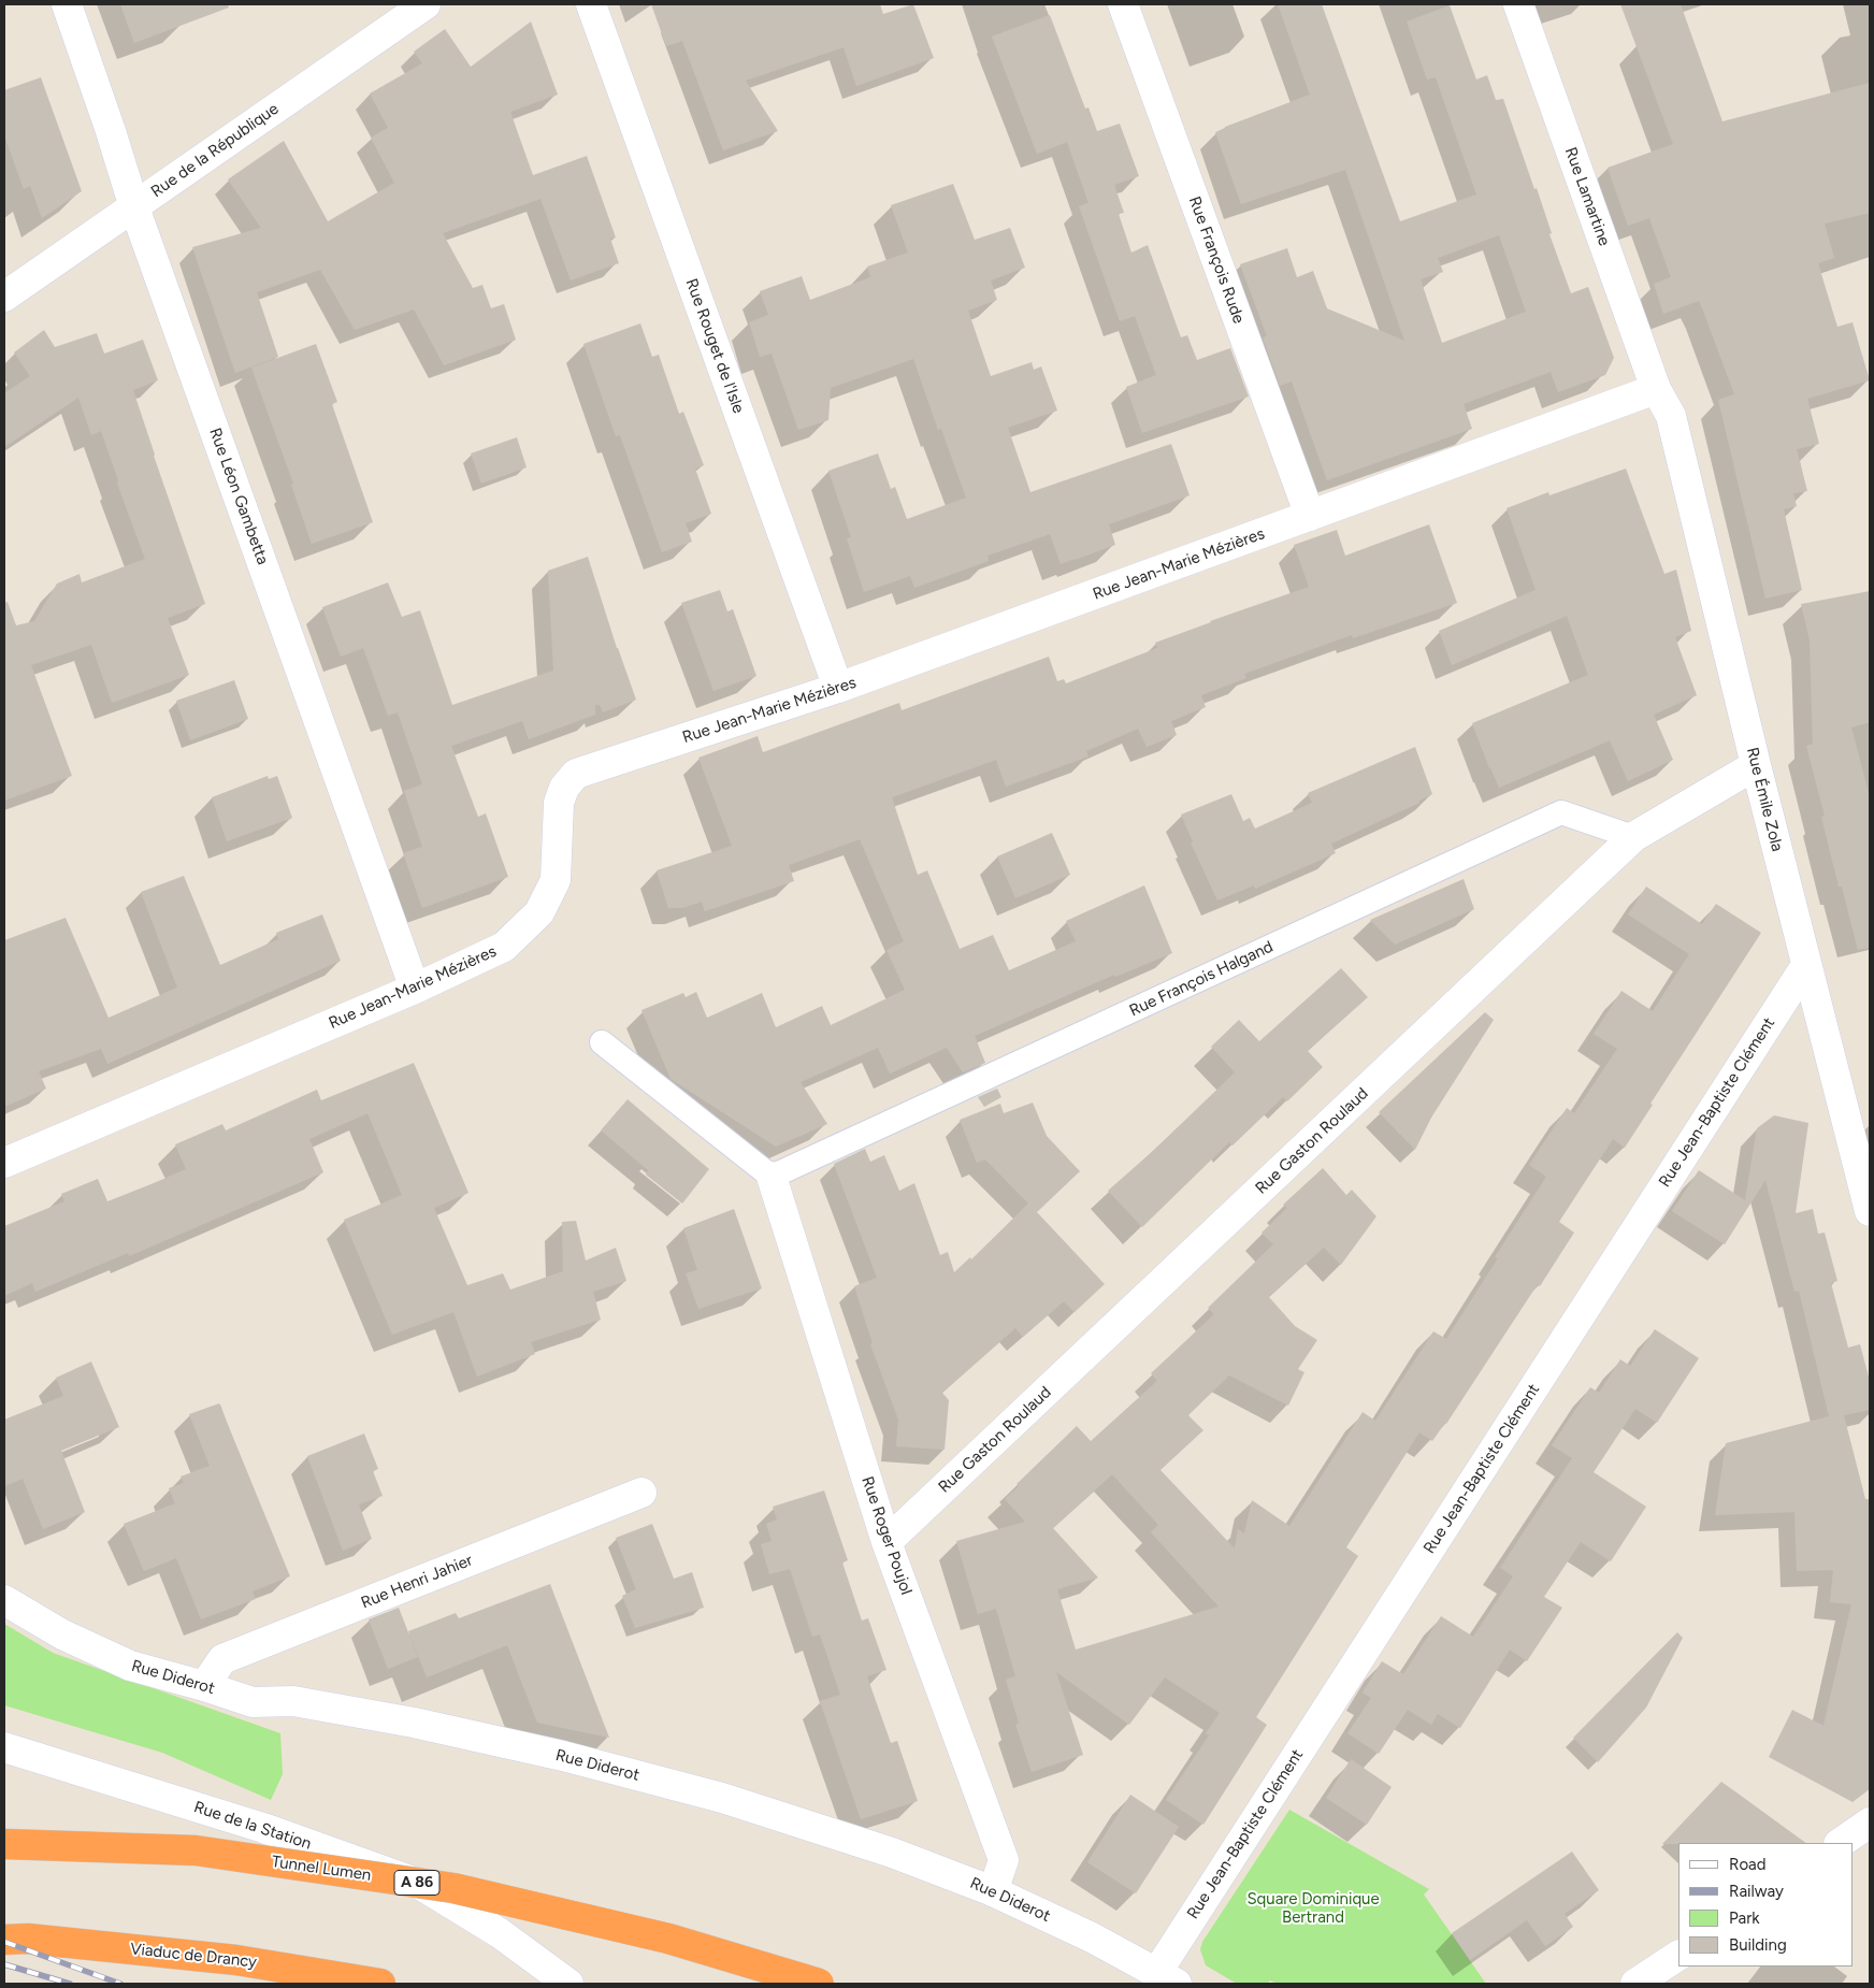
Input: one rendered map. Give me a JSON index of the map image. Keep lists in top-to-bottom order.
{
  "streets": {
    "highway": ["Tunnel Lumen", "A 86", "Viaduc de Drancy"],
    "street": [
      "Rue de la République",
      "Rue Lamartine",
      "Rue François Rude",
      "Rue Rouget de l'Isle",
      "Rue Léon Gambetta",
      "Rue Jean-Marie Mézières",
      "Rue Émile Zola",
      "Rue Jean-Baptiste Clément",
      "Rue Gaston Roulaud",
      "Rue Roger Poujol",
      "Rue Henri Jahier",
      "Rue Diderot",
      "Rue de la Station"
    ],
    "lane": ["Rue François Halgand"]
  },
  "crossings": [
    ["Rue de la République", "Rue Léon Gambetta"],
    ["Rue Lamartine", "Rue Jean-Marie Mézières"],
    ["Rue Lamartine", "Rue Émile Zola"],
    ["Rue François Rude", "Rue Jean-Marie Mézières"],
    ["Rue Rouget de l'Isle", "Rue Jean-Marie Mézières"],
    ["Rue Léon Gambetta", "Rue Jean-Marie Mézières"],
    ["Rue Jean-Marie Mézières", "Rue Émile Zola"],
    ["Rue Émile Zola", "Rue Jean-Baptiste Clément"],
    ["Rue Émile Zola", "Rue Gaston Roulaud"],
    ["Rue François Halgand", "Rue Gaston Roulaud"],
    ["Rue François Halgand", "Rue Roger Poujol"],
    ["Rue Jean-Baptiste Clément", "Rue Diderot"],
    ["Rue Gaston Roulaud", "Rue Roger Poujol"],
    ["Rue Roger Poujol", "Rue Diderot"],
    ["Rue Henri Jahier", "Rue Diderot"]
  ],
  "parks": ["Square Dominique Bertrand"],
  "legend": [
    "Road",
    "Railway",
    "Park",
    "Building"
  ]
}
